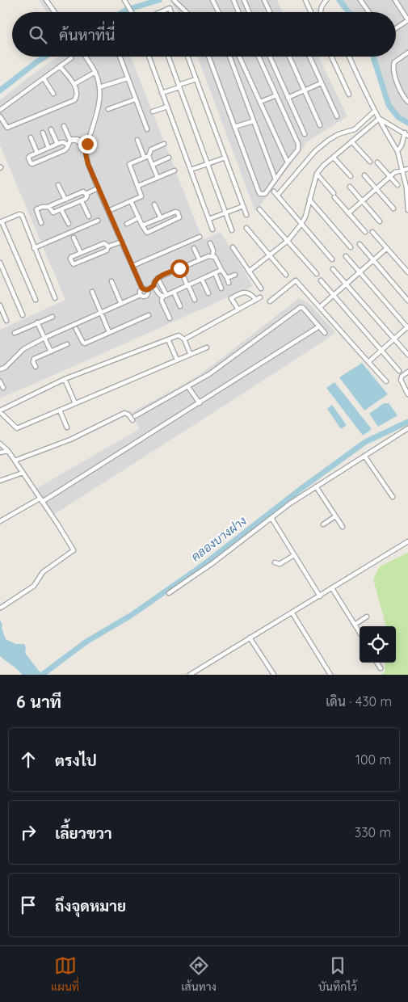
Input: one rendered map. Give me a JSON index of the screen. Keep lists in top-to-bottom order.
{
  "water": ["คลองบางฝาง"],
  "page": {
    "search": "ค้นหาที่นี่",
    "heading": ["6 นาที", "เดิน · 430 m"],
    "list": [
      ["ตรงไป", "100 m"],
      ["เลี้ยวขวา", "330 m"],
      "ถึงจุดหมาย"
    ],
    "nav": ["แผนที่", "เส้นทาง", "บันทึกไว้"]
  }
}
